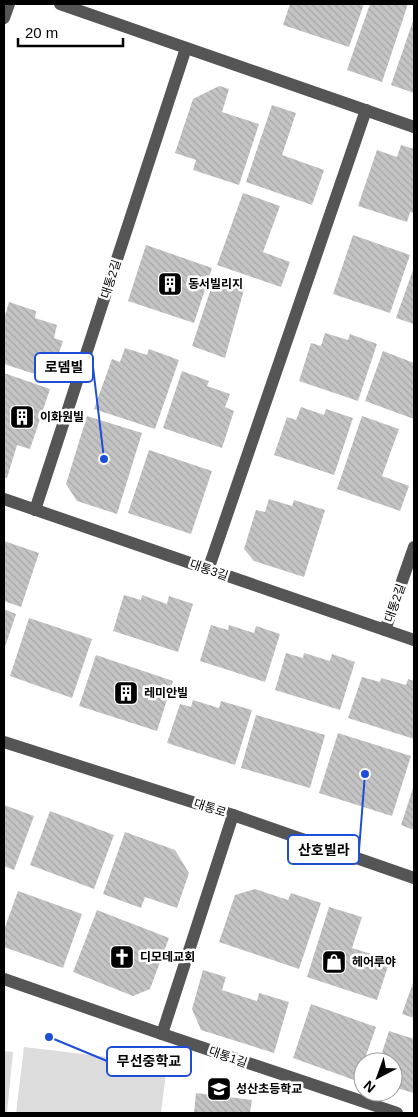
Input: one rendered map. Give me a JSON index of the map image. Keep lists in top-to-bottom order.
{
  "streets": {
    "street": [
      "대통2길",
      "대통3길",
      "대통로",
      "대통1길"
    ]
  },
  "crossings": [
    ["대통2길", "대통3길"]
  ],
  "places": {
    "building": ["동서빌리지", "이화원빌", "레미안빌"],
    "other": ["로뎀빌", "산호빌라", "무선중학교"],
    "church": ["디모데교회"],
    "shop": ["헤어루야"],
    "school or university": ["성산초등학교"]
  },
  "scale_bar": "20 m",
  "north": "bottom left"
}
